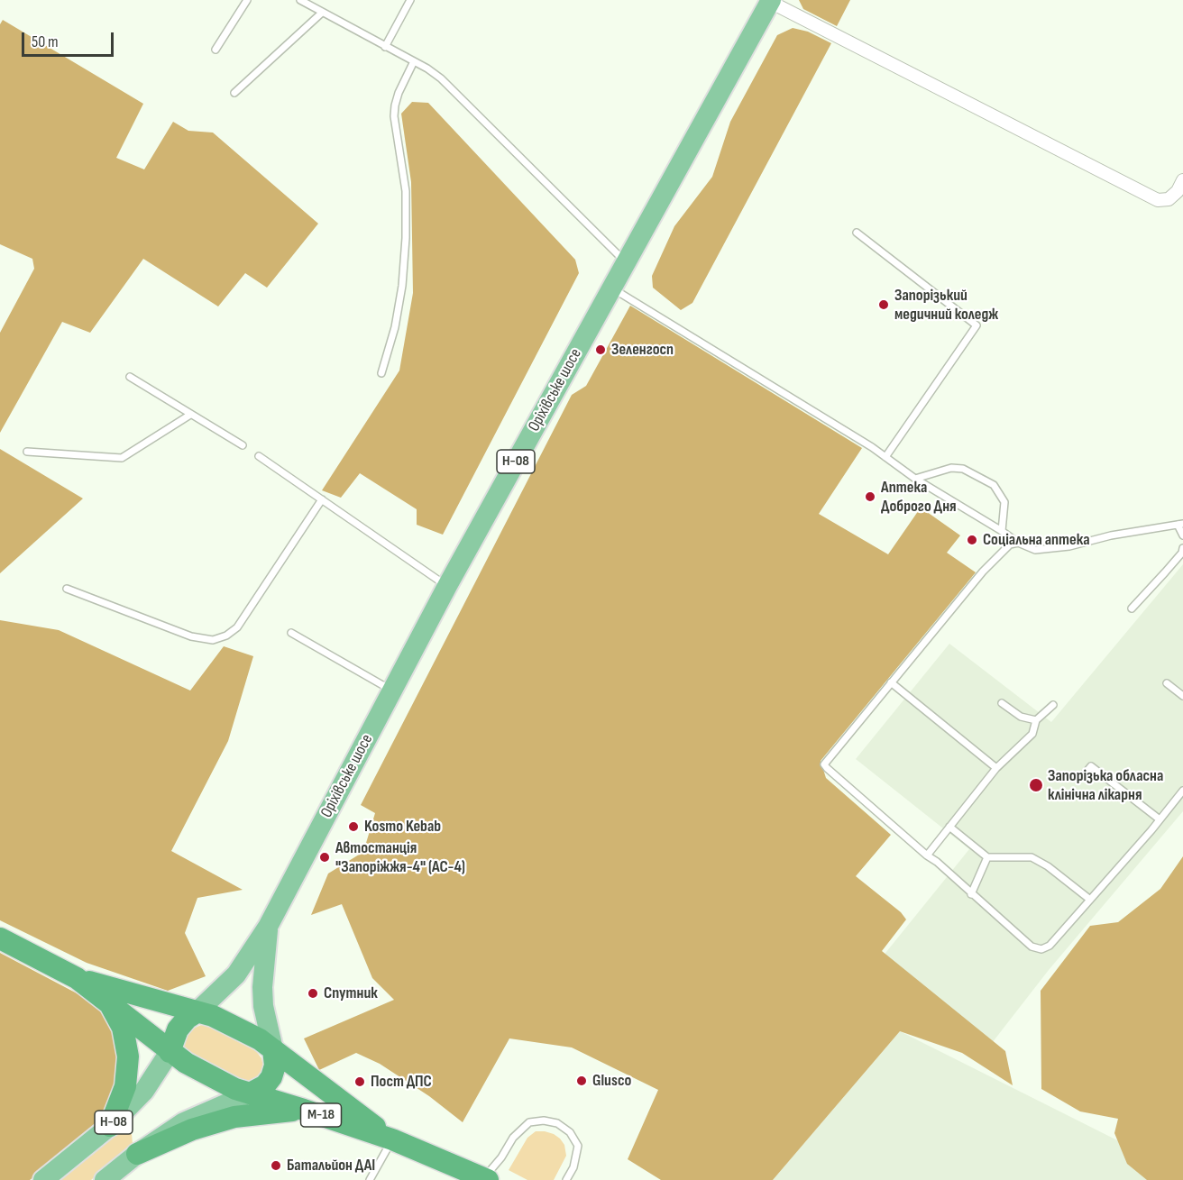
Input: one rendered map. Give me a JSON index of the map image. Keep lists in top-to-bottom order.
{
  "streets": {
    "highway": ["Н-08", "М-18"],
    "main road": ["Оріхівське шосе"]
  },
  "crossings": [
    ["Оріхівське шосе", "Н-08"],
    ["Оріхівське шосе", "М-18"],
    ["Н-08", "М-18"]
  ],
  "places": [
    "Запорізький медичний коледж",
    "Зеленгосп",
    "Аптека Доброго Дня",
    "Соціальна аптека",
    "Запорізька обласна клінічна лікарня",
    "Kosmo Kebab",
    "Автостанція \"Запоріжжя-4\" (АС-4)",
    "Спутник",
    "Glusco",
    "Пост ДПС",
    "Батальйон ДАI"
  ],
  "scale_bar": "50 m"
}
